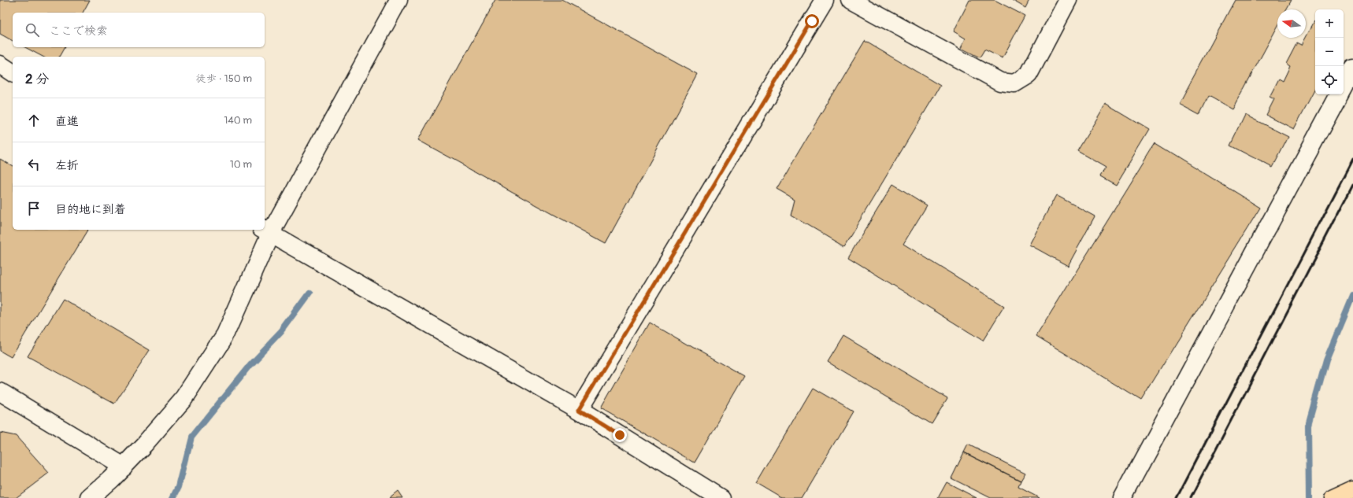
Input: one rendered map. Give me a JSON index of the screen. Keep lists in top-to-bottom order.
{
  "north": "left",
  "page": {
    "map_buttons": ["+", "−"],
    "search": "ここで検索",
    "heading": ["2 分", "徒歩 · 150 m"],
    "list": [
      ["直進", "140 m"],
      ["左折", "10 m"],
      "目的地に到着"
    ]
  }
}
